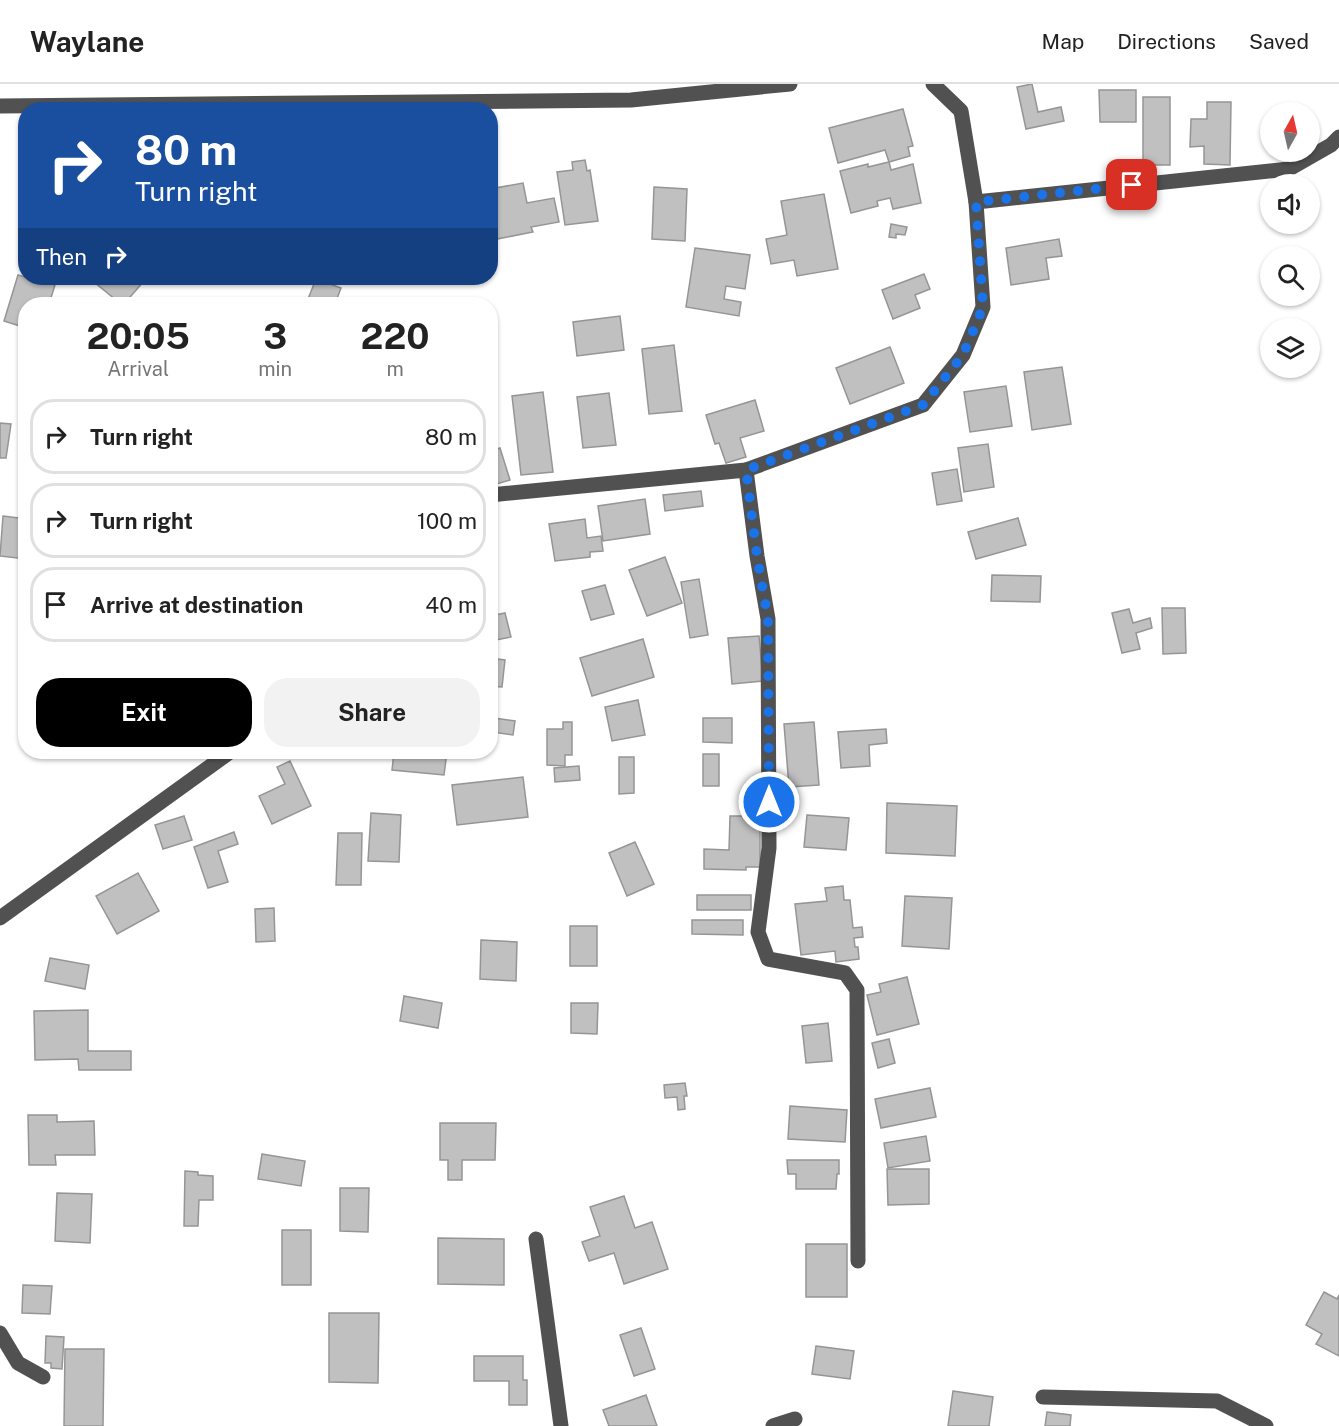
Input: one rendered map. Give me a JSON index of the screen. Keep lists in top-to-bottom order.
{
  "north": "top",
  "page": {
    "header": "Waylane",
    "nav": ["Map", "Directions", "Saved"],
    "turn": ["80 m", "Turn right"],
    "then": "Then",
    "eta": [
      "20:05",
      "Arrival",
      "3",
      "min",
      "220",
      "m"
    ],
    "list": [
      {
        "name": "Turn right",
        "value": "80 m"
      },
      {
        "name": "Turn right",
        "value": "100 m"
      },
      {
        "name": "Arrive at destination",
        "value": "40 m"
      }
    ],
    "buttons": ["Exit", "Share"]
  }
}
